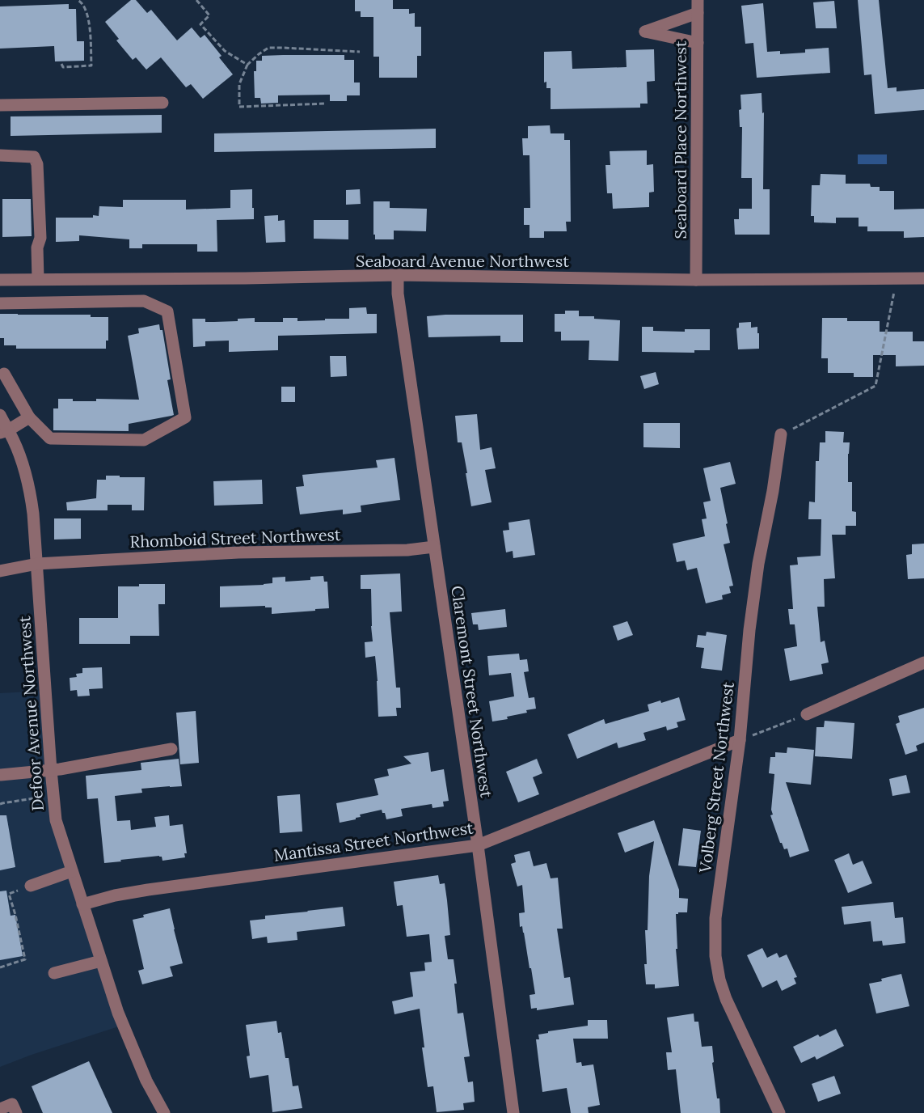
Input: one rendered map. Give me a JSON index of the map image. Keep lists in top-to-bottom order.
{
  "streets": {
    "street": [
      "Seaboard Place Northwest",
      "Seaboard Avenue Northwest",
      "Rhomboid Street Northwest",
      "Claremont Street Northwest",
      "Defoor Avenue Northwest",
      "Volberg Street Northwest",
      "Mantissa Street Northwest"
    ]
  },
  "crossings": [
    ["Seaboard Place Northwest", "Seaboard Avenue Northwest"],
    ["Seaboard Avenue Northwest", "Claremont Street Northwest"],
    ["Rhomboid Street Northwest", "Claremont Street Northwest"],
    ["Rhomboid Street Northwest", "Defoor Avenue Northwest"],
    ["Claremont Street Northwest", "Mantissa Street Northwest"],
    ["Defoor Avenue Northwest", "Mantissa Street Northwest"],
    ["Volberg Street Northwest", "Mantissa Street Northwest"]
  ]
}
